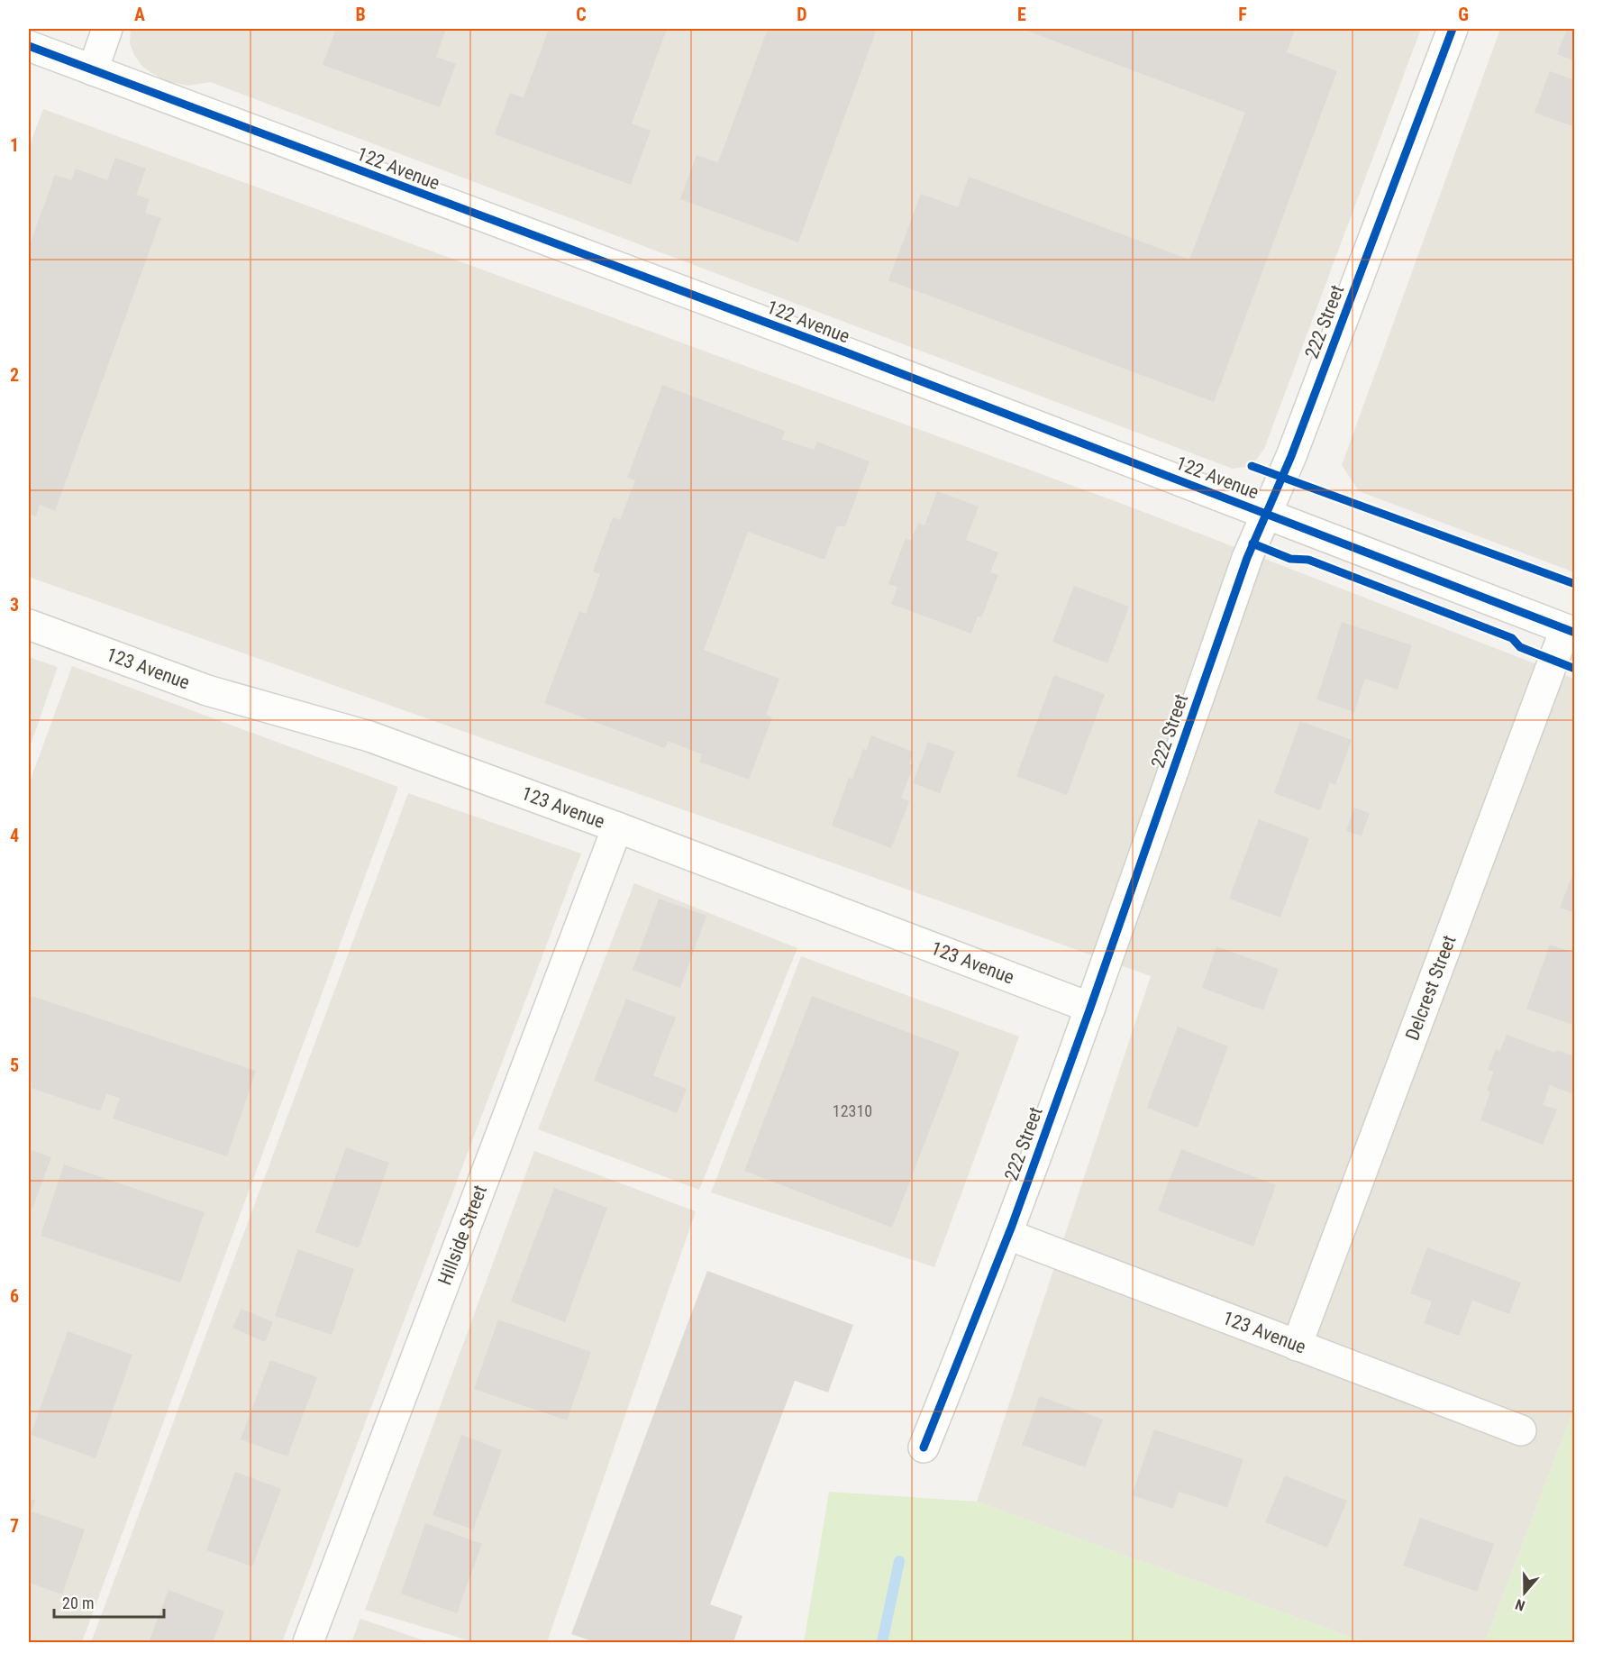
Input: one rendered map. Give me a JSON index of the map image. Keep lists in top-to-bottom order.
{
  "streets": {
    "street": [
      "122 Avenue",
      "222 Street",
      "123 Avenue",
      "Delcrest Street",
      "Hillside Street"
    ]
  },
  "crossings": [
    ["122 Avenue", "222 Street"],
    ["122 Avenue", "Delcrest Street"],
    ["222 Street", "123 Avenue"],
    ["123 Avenue", "Delcrest Street"],
    ["123 Avenue", "Hillside Street"]
  ],
  "house_numbers": ["12310"],
  "scale_bar": "20 m",
  "north": "bottom",
  "grid": {
    "columns": [
      "A",
      "B",
      "C",
      "D",
      "E",
      "F",
      "G"
    ],
    "rows": [
      "1",
      "2",
      "3",
      "4",
      "5",
      "6",
      "7"
    ]
  }
}
